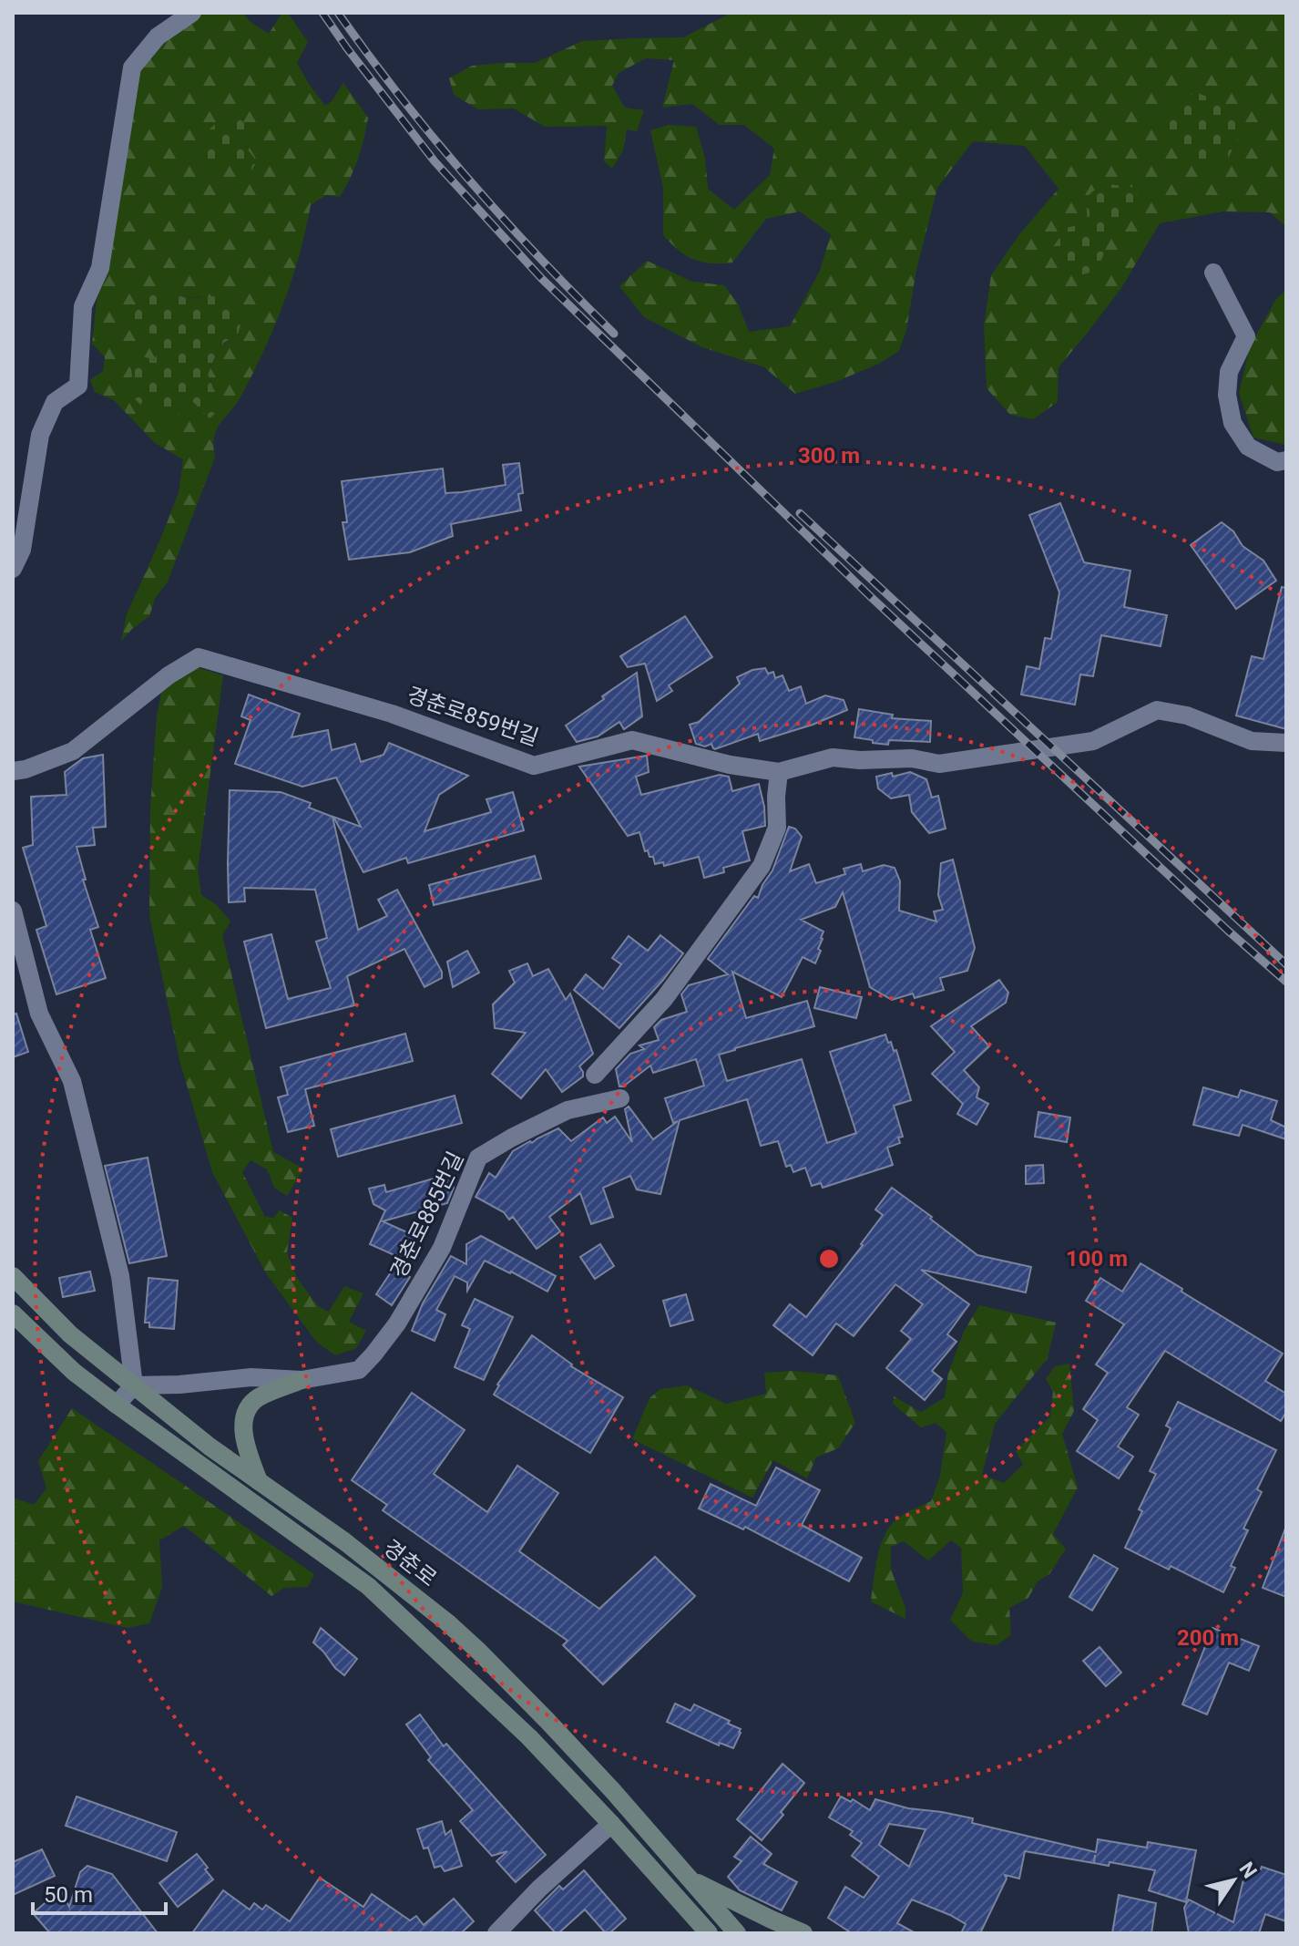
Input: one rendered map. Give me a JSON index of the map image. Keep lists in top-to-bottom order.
{
  "streets": {
    "street": ["경춘로859번길", "경춘로885번길", "경춘로"]
  },
  "crossings": [
    ["경춘로885번길", "경춘로"]
  ],
  "scale_bar": "50 m",
  "north": "top right",
  "rings": ["300 m", "100 m", "200 m"]
}
